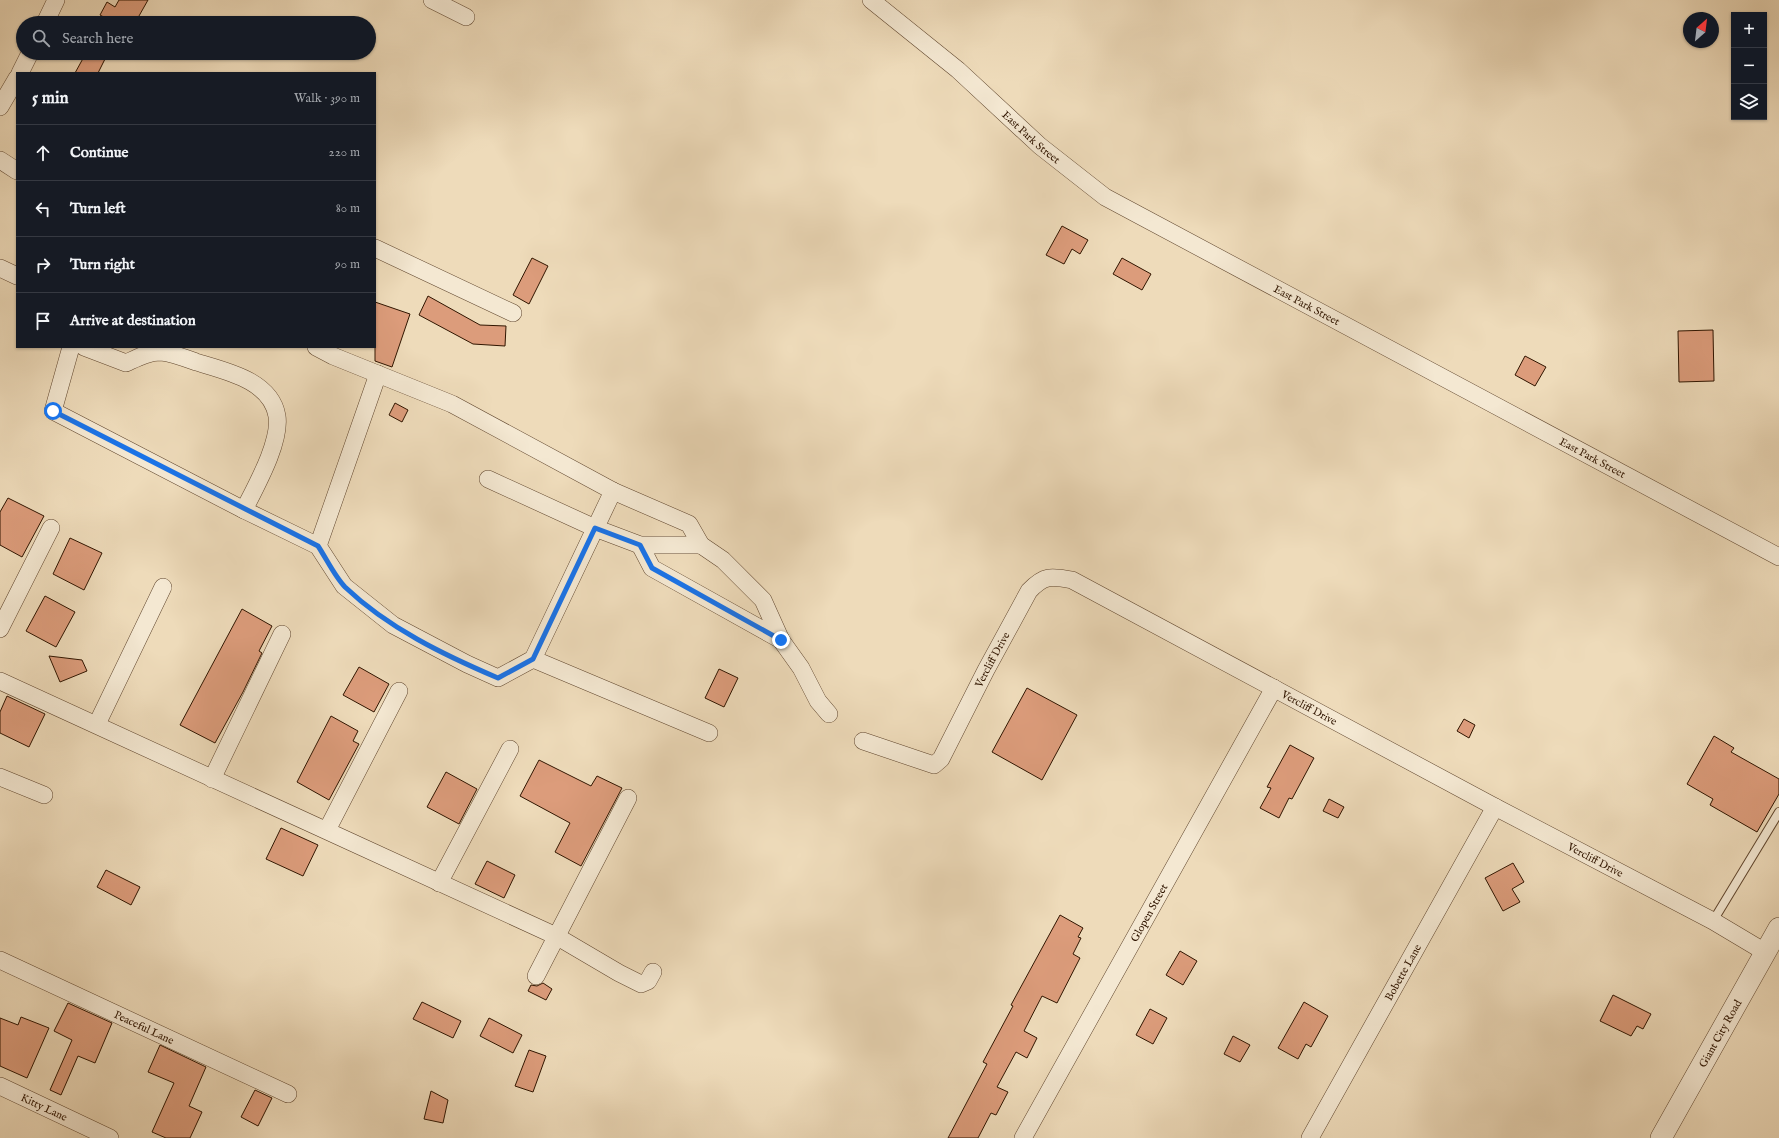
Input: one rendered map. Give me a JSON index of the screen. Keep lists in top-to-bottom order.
{
  "streets": {
    "street": [
      "East Park Street",
      "Vercliff Drive",
      "Glopen Street",
      "Bobette Lane",
      "Peaceful Lane",
      "Giant City Road",
      "Kitty Lane"
    ]
  },
  "crossings": [
    ["Vercliff Drive", "Glopen Street"],
    ["Vercliff Drive", "Bobette Lane"],
    ["Vercliff Drive", "Giant City Road"]
  ],
  "north": "top right",
  "page": {
    "map_buttons": ["+", "−"],
    "search": "Search here",
    "heading": ["5 min", "Walk · 390 m"],
    "list": [
      ["Continue", "220 m"],
      ["Turn left", "80 m"],
      ["Turn right", "90 m"],
      "Arrive at destination"
    ]
  }
}
